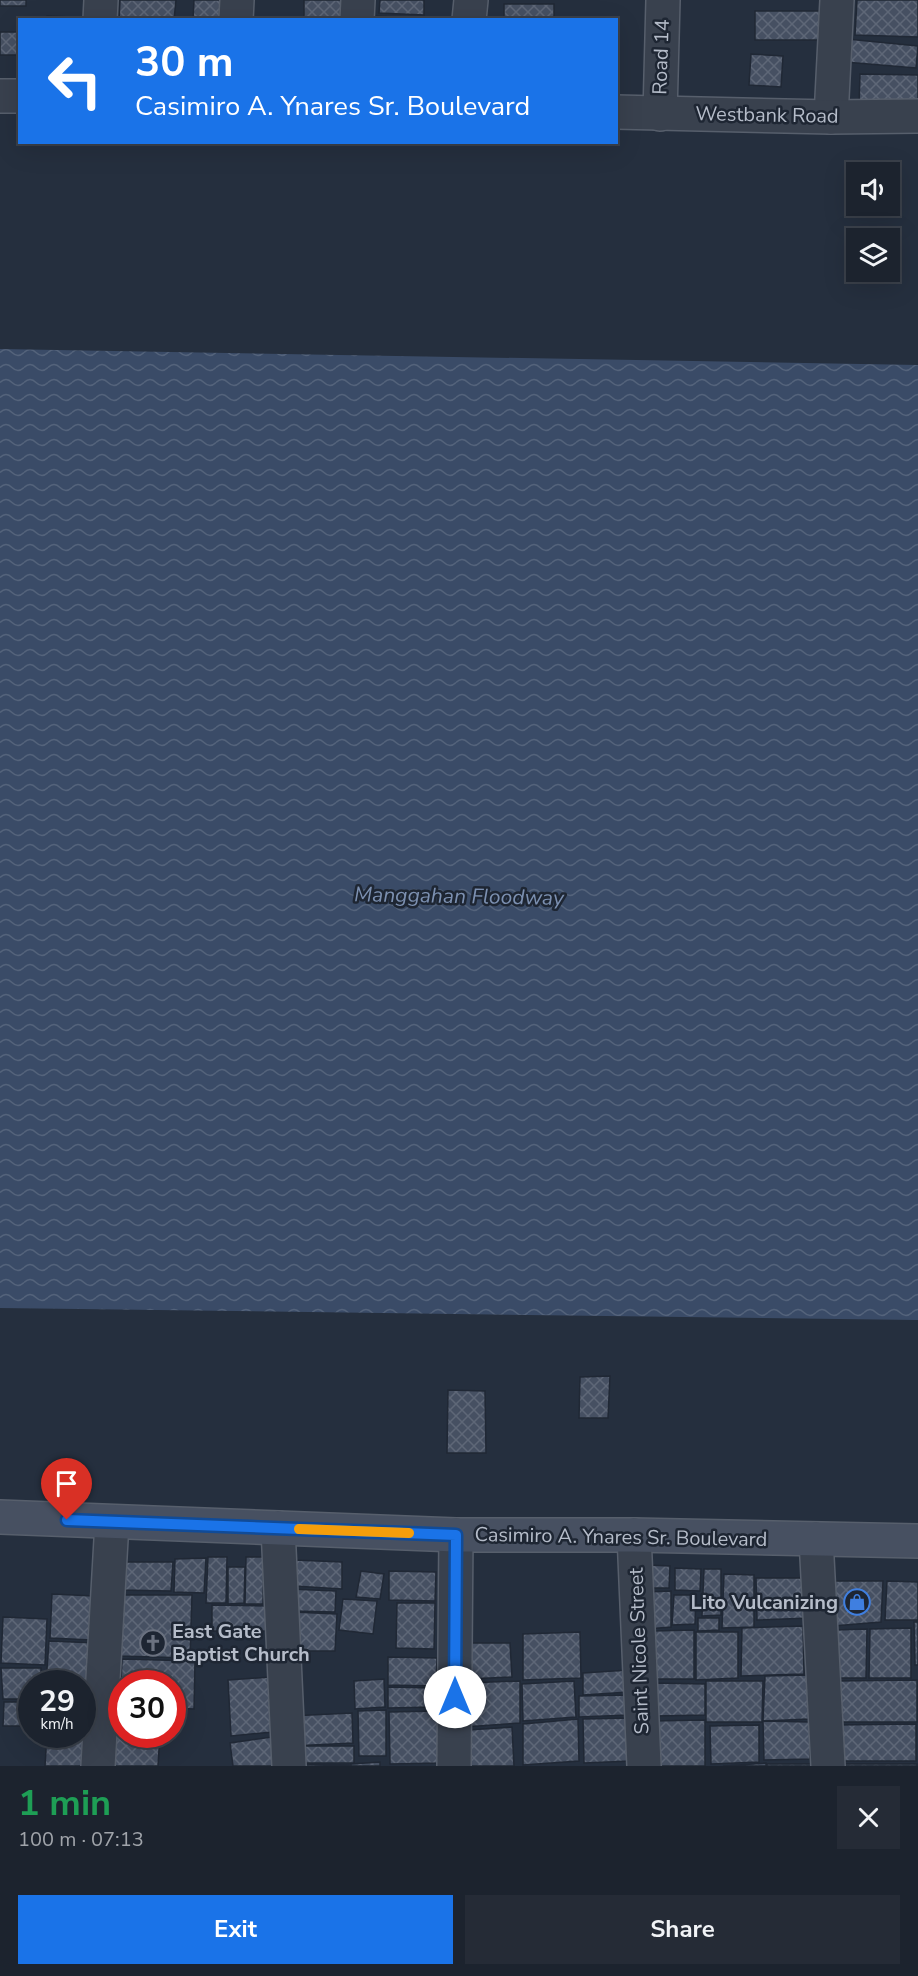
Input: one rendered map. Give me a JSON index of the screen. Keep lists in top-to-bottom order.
{
  "streets": {
    "main road": ["Casimiro A. Ynares Sr. Boulevard"],
    "street": ["Road 14", "Westbank Road", "Saint Nicole Street"]
  },
  "crossings": [
    ["Road 14", "Westbank Road"],
    ["Casimiro A. Ynares Sr. Boulevard", "Saint Nicole Street"]
  ],
  "water": ["Manggahan Floodway"],
  "places": {
    "shop": ["Lito Vulcanizing"],
    "church": ["East Gate Baptist Church"]
  },
  "page": {
    "turn": ["30 m", "Casimiro A. Ynares Sr. Boulevard"],
    "speed": "29 km/h",
    "limit": "30",
    "heading": ["1 min", "100 m · 07:13"],
    "buttons": ["Exit", "Share"]
  }
}
